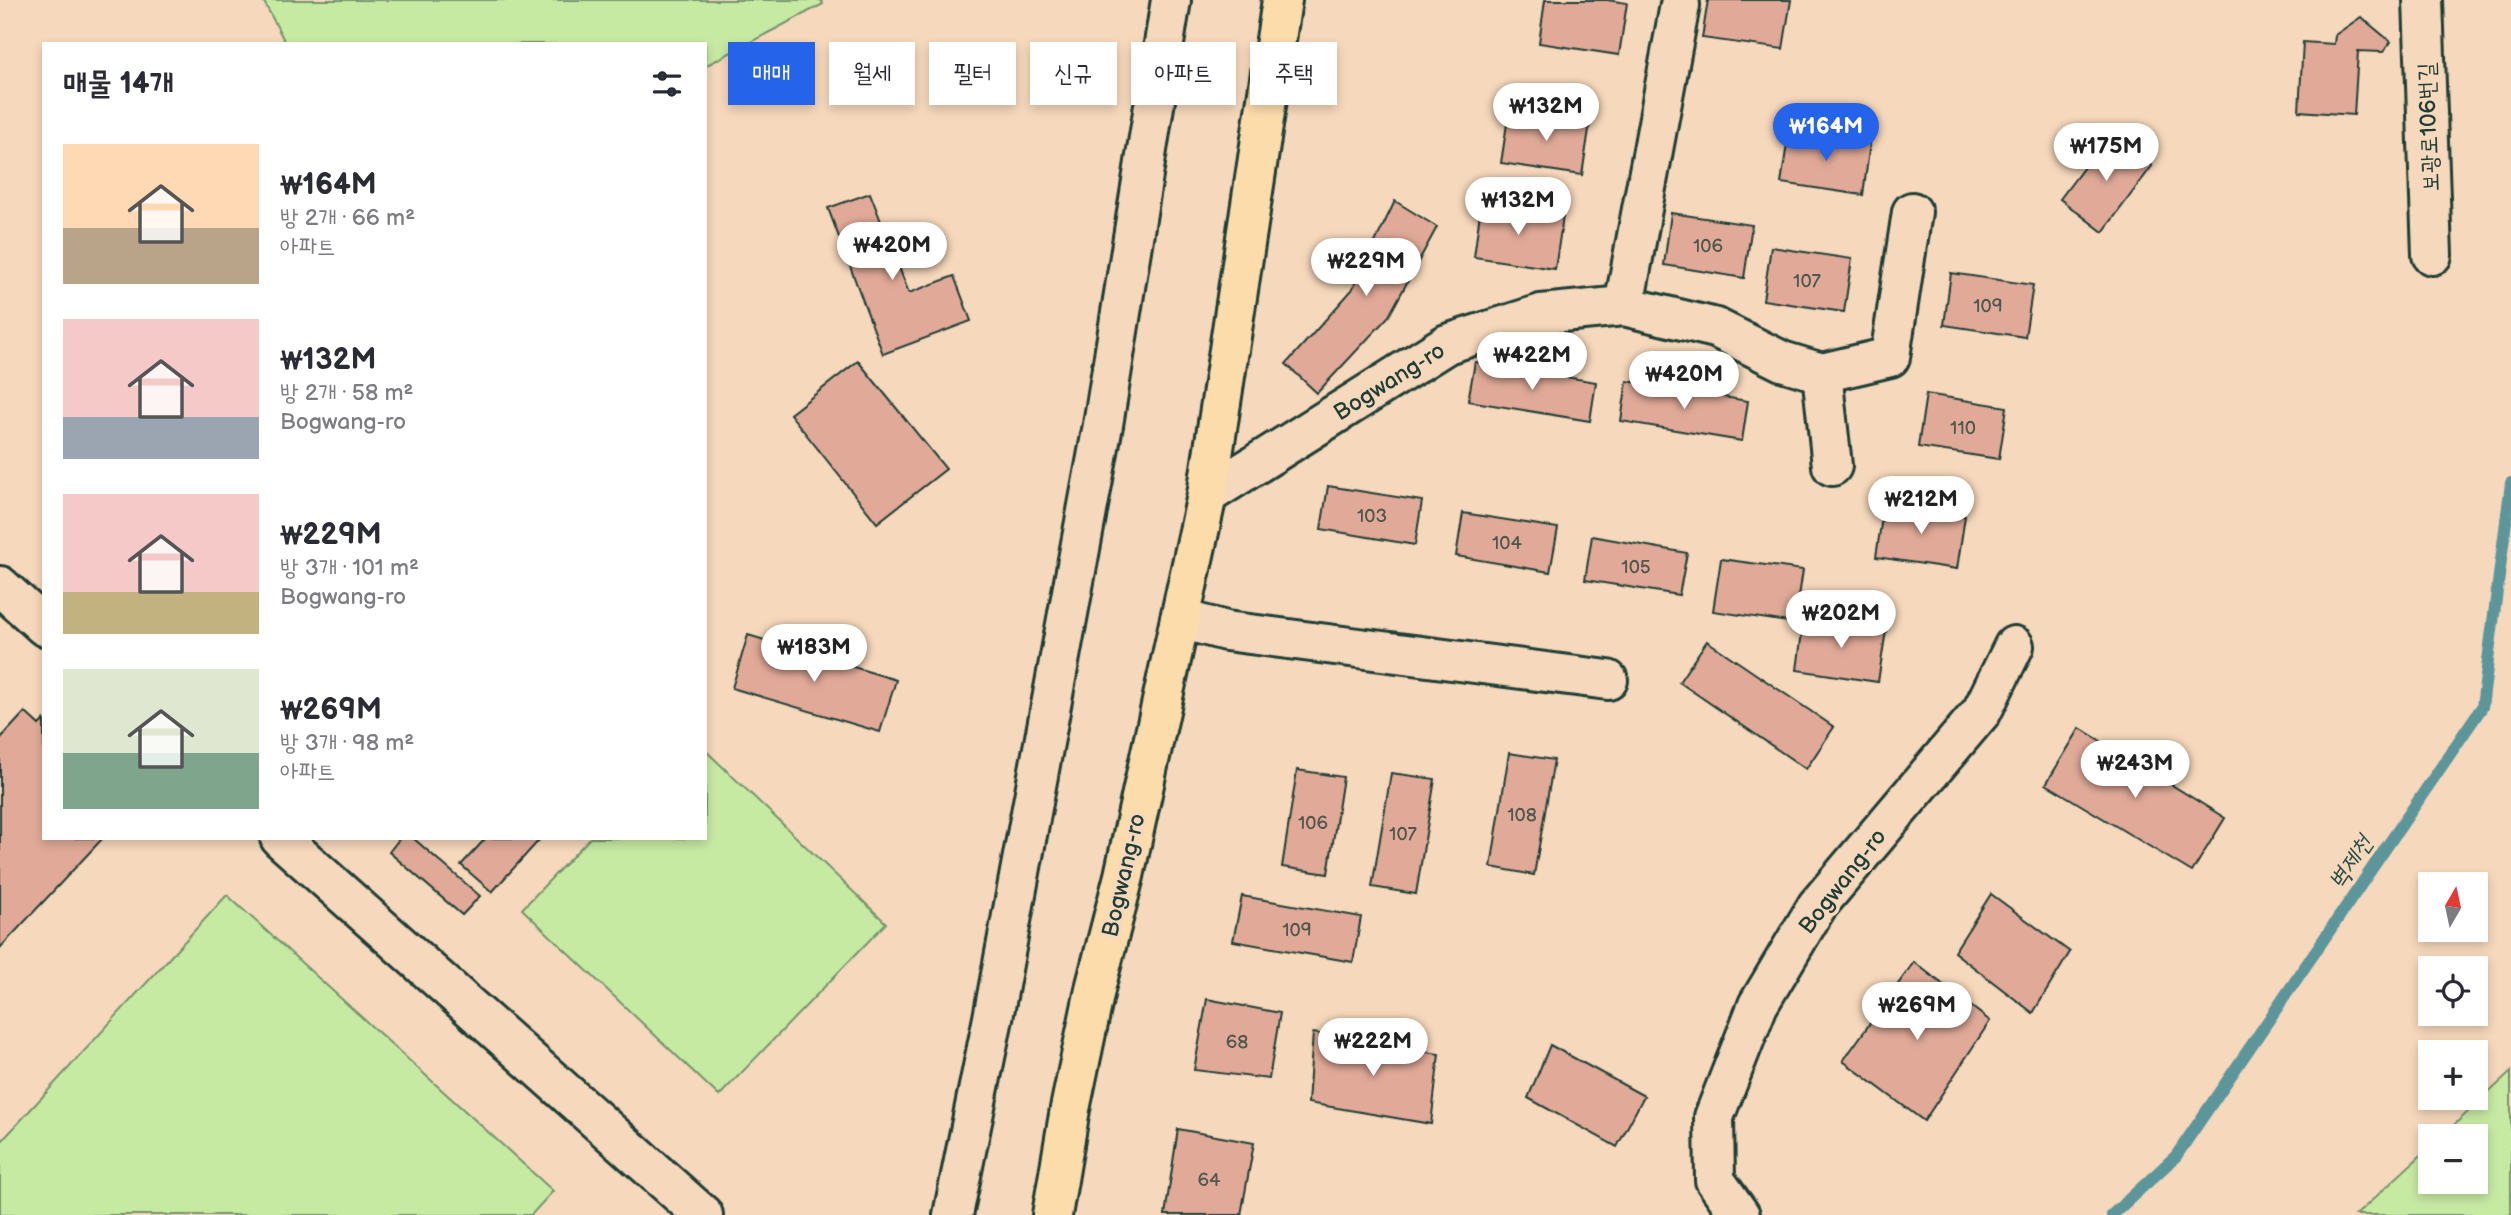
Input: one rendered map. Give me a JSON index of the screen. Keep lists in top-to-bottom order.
{
  "streets": {
    "main road": ["Bogwang-ro"],
    "lane": ["보광로106번길"]
  },
  "water": ["벽제천"],
  "house_numbers": [
    "106",
    "107",
    "109",
    "110",
    "103",
    "104",
    "105",
    "108",
    "106",
    "107",
    "109",
    "68",
    "64"
  ],
  "north": "top",
  "page": {
    "chip": [
      "매매",
      "월세",
      "필터",
      "신규",
      "아파트",
      "주택"
    ],
    "heading": "매물 14개",
    "price": [
      "₩132M",
      "₩164M",
      "₩175M",
      "₩132M",
      "₩420M",
      "₩229M",
      "₩422M",
      "₩420M",
      "₩212M",
      "₩202M",
      "₩183M",
      "₩243M",
      "₩269M",
      "₩222M"
    ],
    "list": [
      {
        "name": "₩164M",
        "note": "방 2개 · 66 m² · 아파트"
      },
      {
        "name": "₩132M",
        "note": "방 2개 · 58 m² · Bogwang-ro"
      },
      {
        "name": "₩229M",
        "note": "방 3개 · 101 m² · Bogwang-ro"
      },
      {
        "name": "₩269M",
        "note": "방 3개 · 98 m² · 아파트"
      }
    ],
    "map_buttons": ["+", "−"]
  }
}
